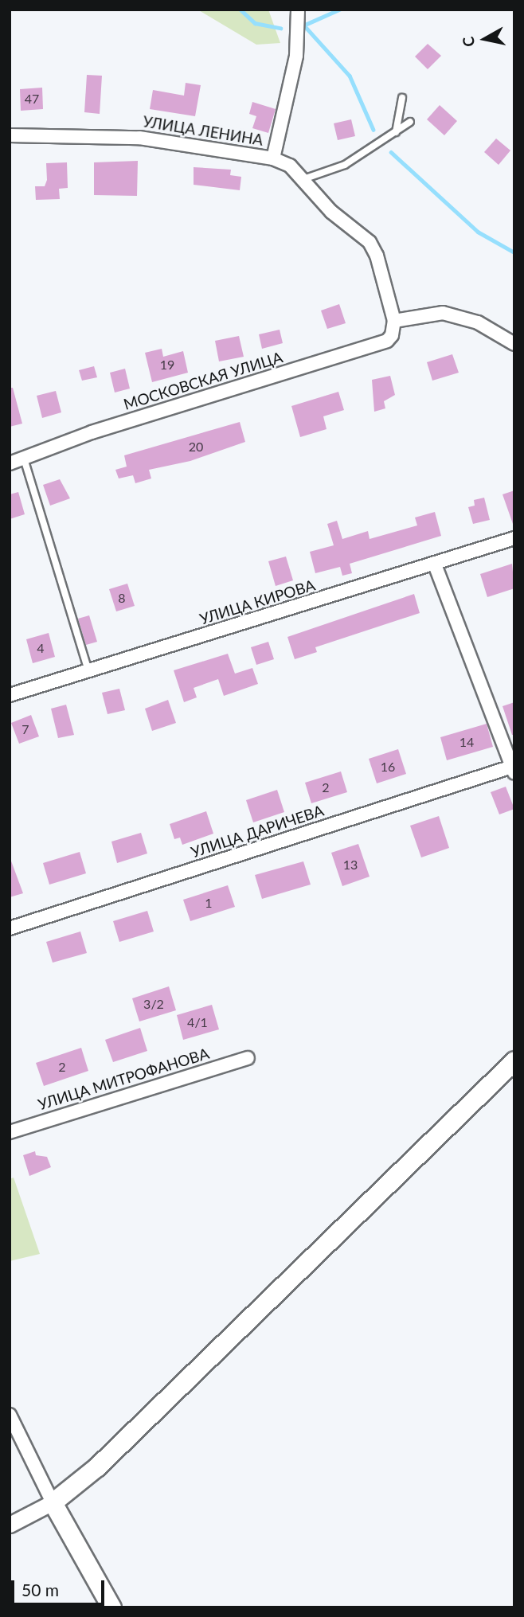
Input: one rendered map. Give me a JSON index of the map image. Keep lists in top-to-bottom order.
{
  "streets": {
    "street": [
      "УЛИЦА ЛЕНИНА",
      "МОСКОВСКАЯ УЛИЦА",
      "УЛИЦА КИРОВА",
      "УЛИЦА ДАРИЧЕВА",
      "УЛИЦА МИТРОФАНОВА"
    ]
  },
  "house_numbers": [
    "47",
    "19",
    "20",
    "8",
    "4",
    "7",
    "14",
    "16",
    "2",
    "13",
    "1",
    "3/2",
    "4/1",
    "2"
  ],
  "scale_bar": "50 m",
  "north": "left"
}
